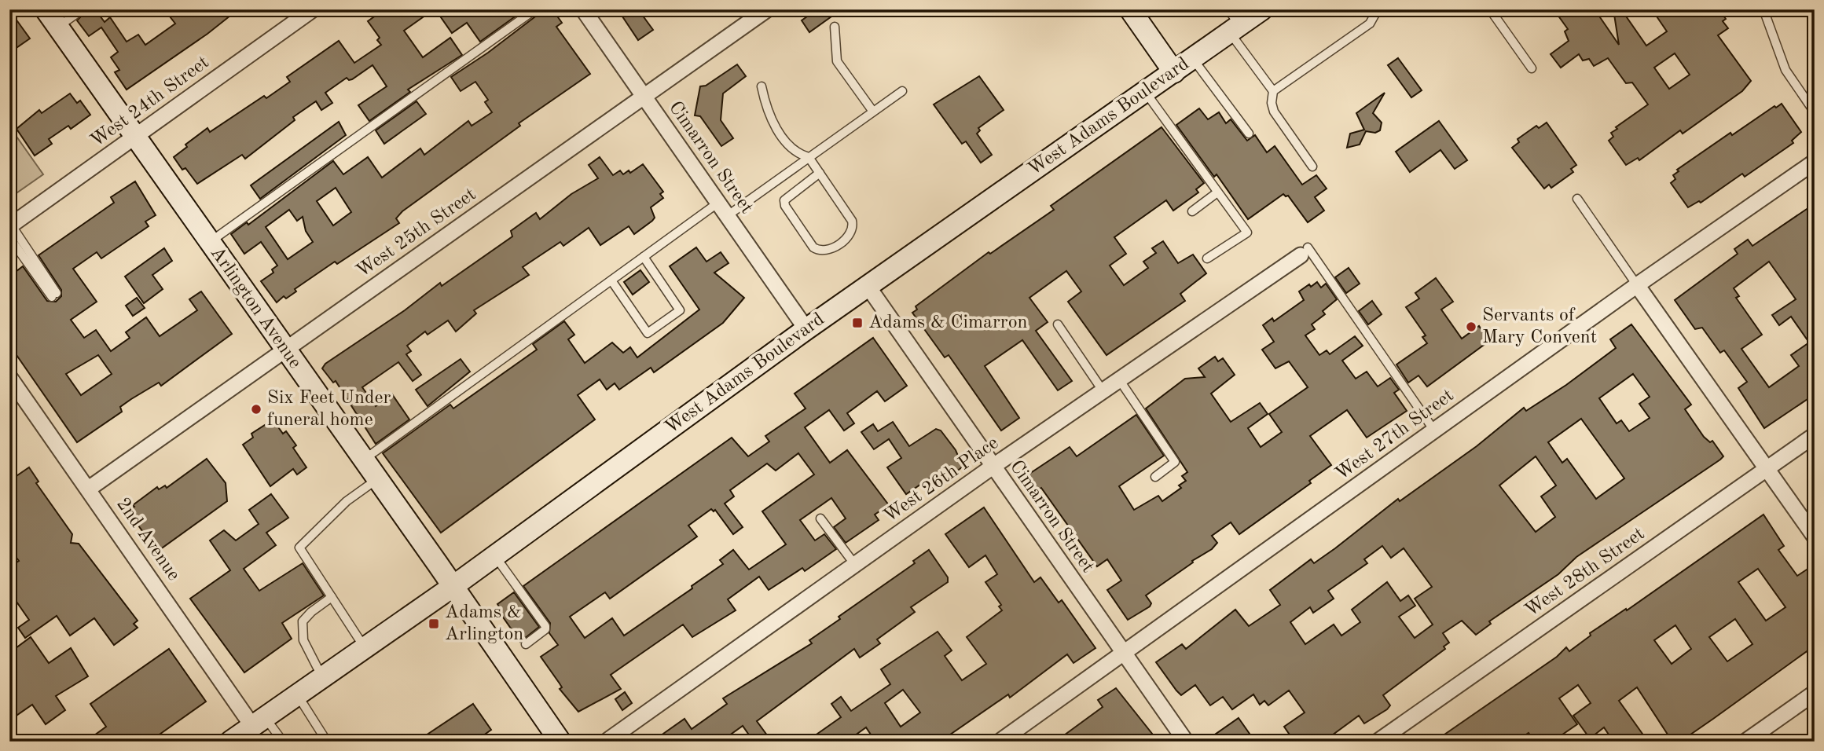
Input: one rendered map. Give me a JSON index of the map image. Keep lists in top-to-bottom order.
{
  "streets": {
    "main road": ["West Adams Boulevard", "Arlington Avenue"],
    "street": [
      "West 24th Street",
      "Cimarron Street",
      "West 25th Street",
      "West 27th Street",
      "West 26th Place",
      "2nd Avenue",
      "West 28th Street"
    ]
  },
  "crossings": [
    ["West 24th Street", "Arlington Avenue"],
    ["West Adams Boulevard", "Cimarron Street"],
    ["West Adams Boulevard", "Arlington Avenue"],
    ["West Adams Boulevard", "2nd Avenue"],
    ["Cimarron Street", "West 25th Street"],
    ["Cimarron Street", "West 27th Street"],
    ["Cimarron Street", "West 26th Place"],
    ["West 25th Street", "Arlington Avenue"],
    ["West 25th Street", "2nd Avenue"]
  ],
  "places": {
    "transit": ["Adams & Cimarron", "Adams & Arlington"],
    "other": ["Servants of Mary Convent", "Six Feet Under funeral home"]
  }
}
